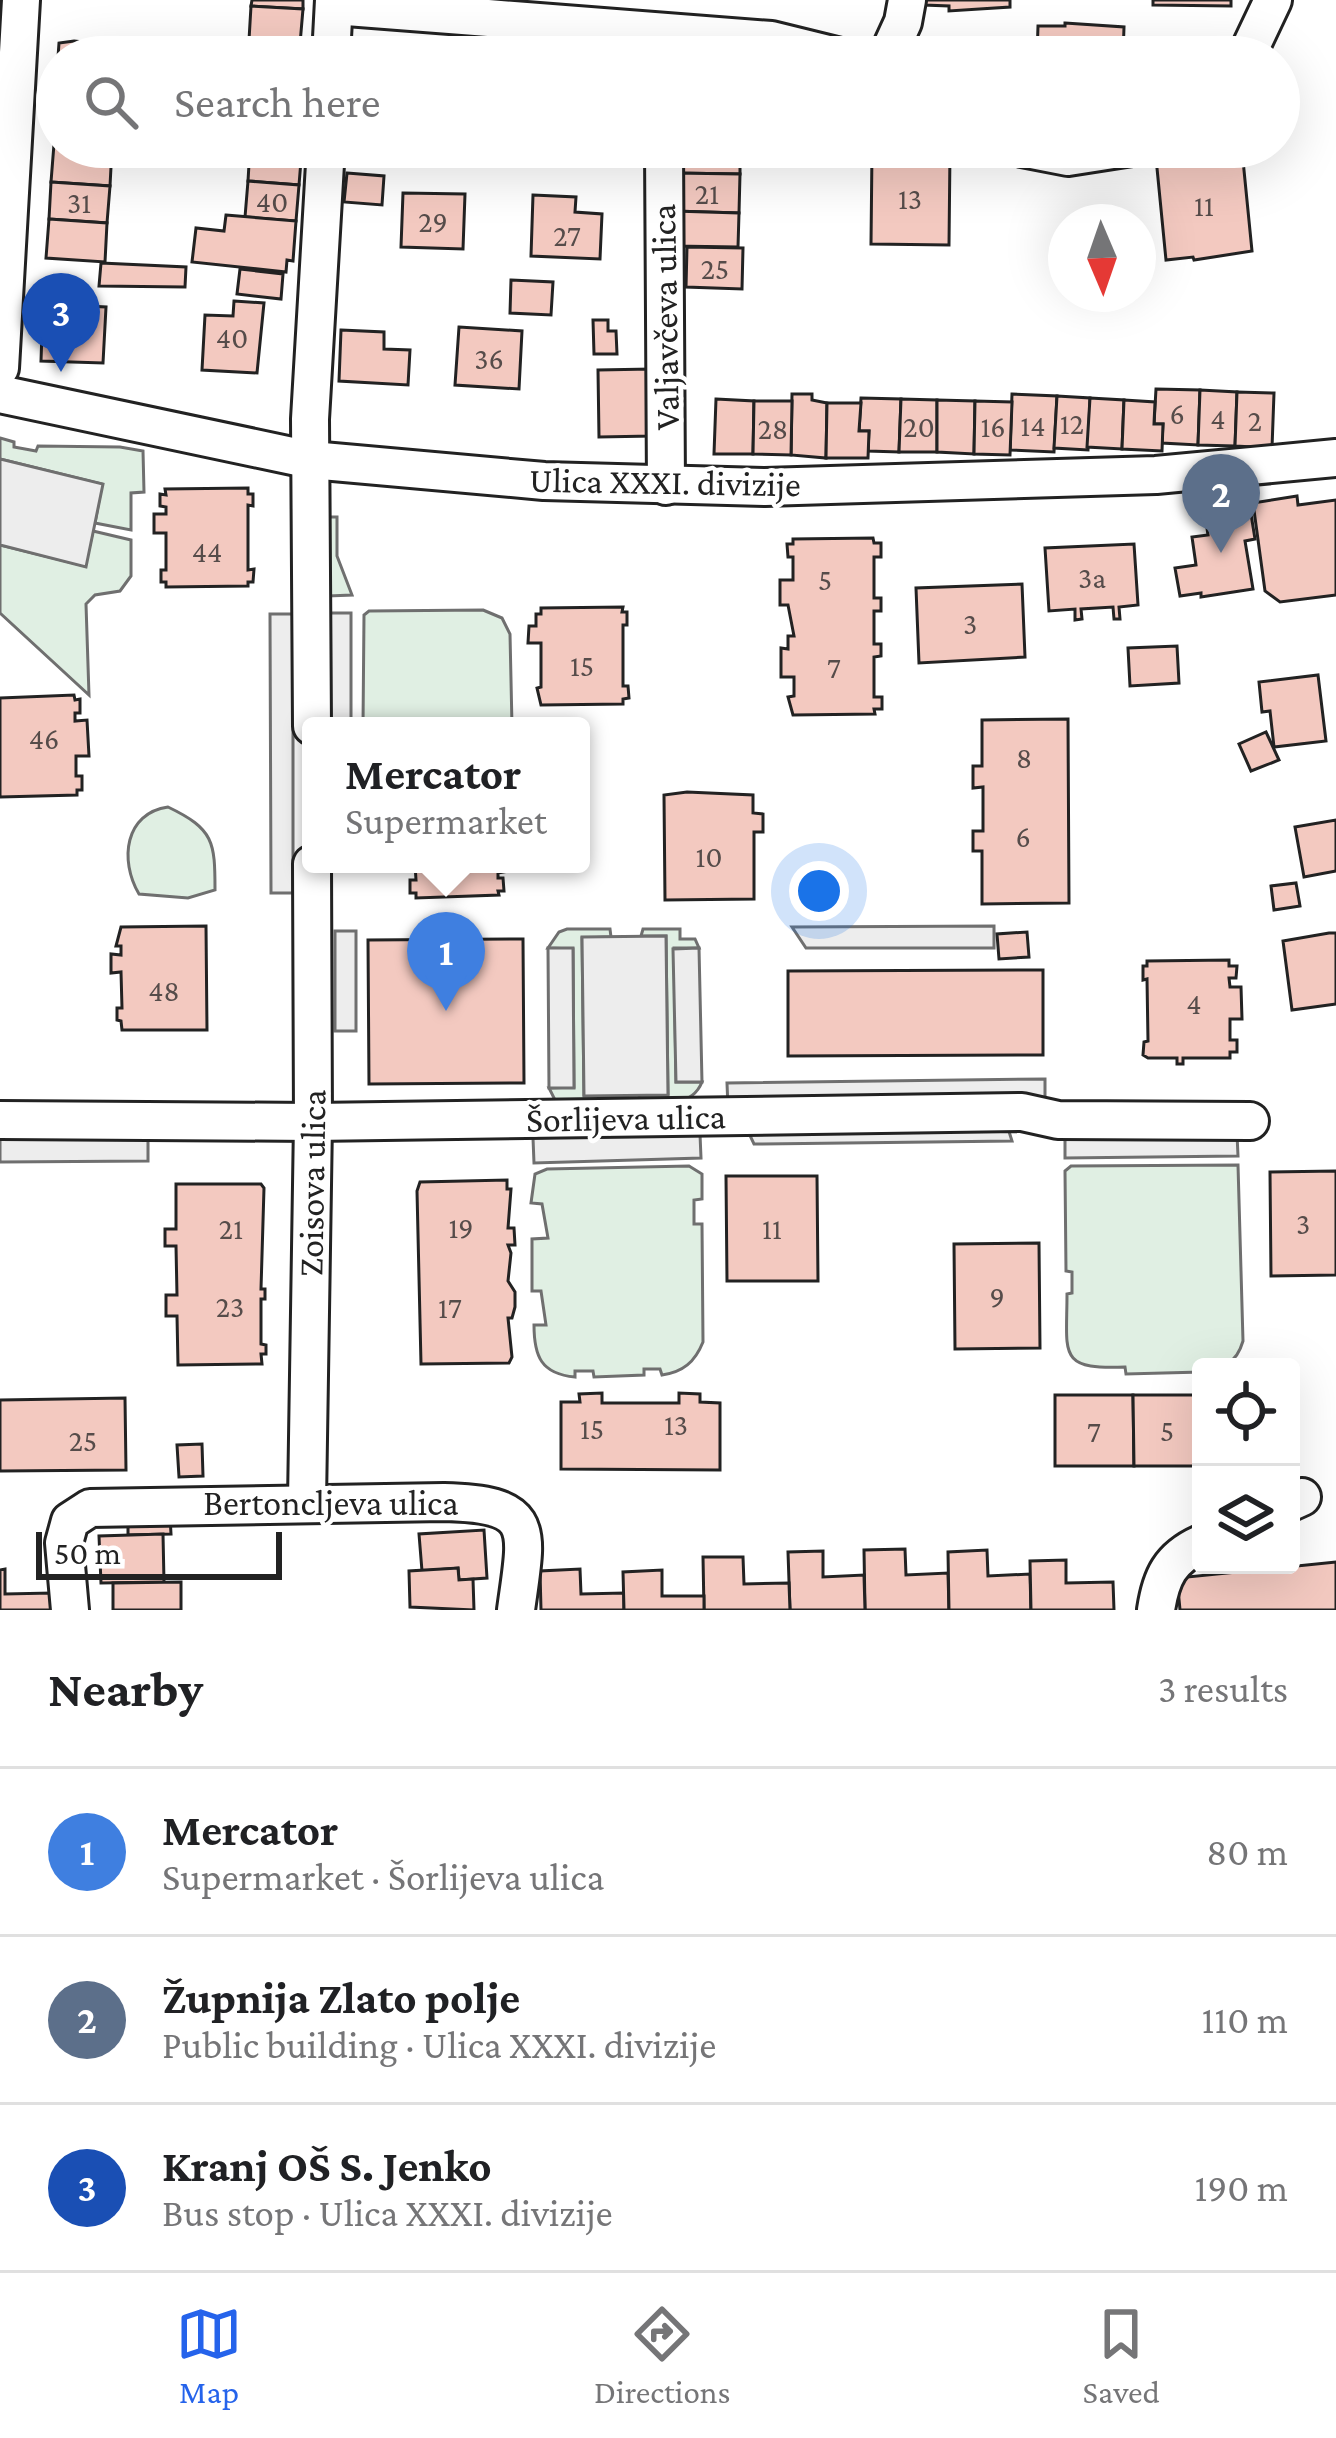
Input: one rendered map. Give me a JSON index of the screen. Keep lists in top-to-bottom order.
{
  "streets": {
    "street": [
      "Valjavčeva ulica",
      "Ulica XXXI. divizije",
      "Šorlijeva ulica",
      "Zoisova ulica",
      "Bertoncljeva ulica"
    ]
  },
  "crossings": [
    ["Valjavčeva ulica", "Ulica XXXI. divizije"],
    ["Šorlijeva ulica", "Zoisova ulica"],
    ["Zoisova ulica", "Bertoncljeva ulica"]
  ],
  "house_numbers": [
    "21",
    "13",
    "40",
    "31",
    "11",
    "29",
    "27",
    "25",
    "40",
    "36",
    "6",
    "4",
    "2",
    "12",
    "14",
    "20",
    "16",
    "28",
    "44",
    "3a",
    "5",
    "3",
    "15",
    "7",
    "46",
    "8",
    "6",
    "10",
    "48",
    "4",
    "3",
    "19",
    "21",
    "11",
    "9",
    "23",
    "17",
    "13",
    "15",
    "5",
    "7",
    "25"
  ],
  "scale_bar": "50 m",
  "north": "bottom",
  "page": {
    "search": "Search here",
    "pins": ["3", "2", "1"],
    "popup": ["Mercator", "Supermarket"],
    "scale": "50 m",
    "heading": ["Nearby", "3 results"],
    "list": [
      {
        "mark": "1",
        "name": "Mercator",
        "note": "Supermarket · Šorlijeva ulica",
        "value": "80 m"
      },
      {
        "mark": "2",
        "name": "Župnija Zlato polje",
        "note": "Public building · Ulica XXXI. divizije",
        "value": "110 m"
      },
      {
        "mark": "3",
        "name": "Kranj OŠ S. Jenko",
        "note": "Bus stop · Ulica XXXI. divizije",
        "value": "190 m"
      }
    ],
    "nav": ["Map", "Directions", "Saved"]
  }
}
